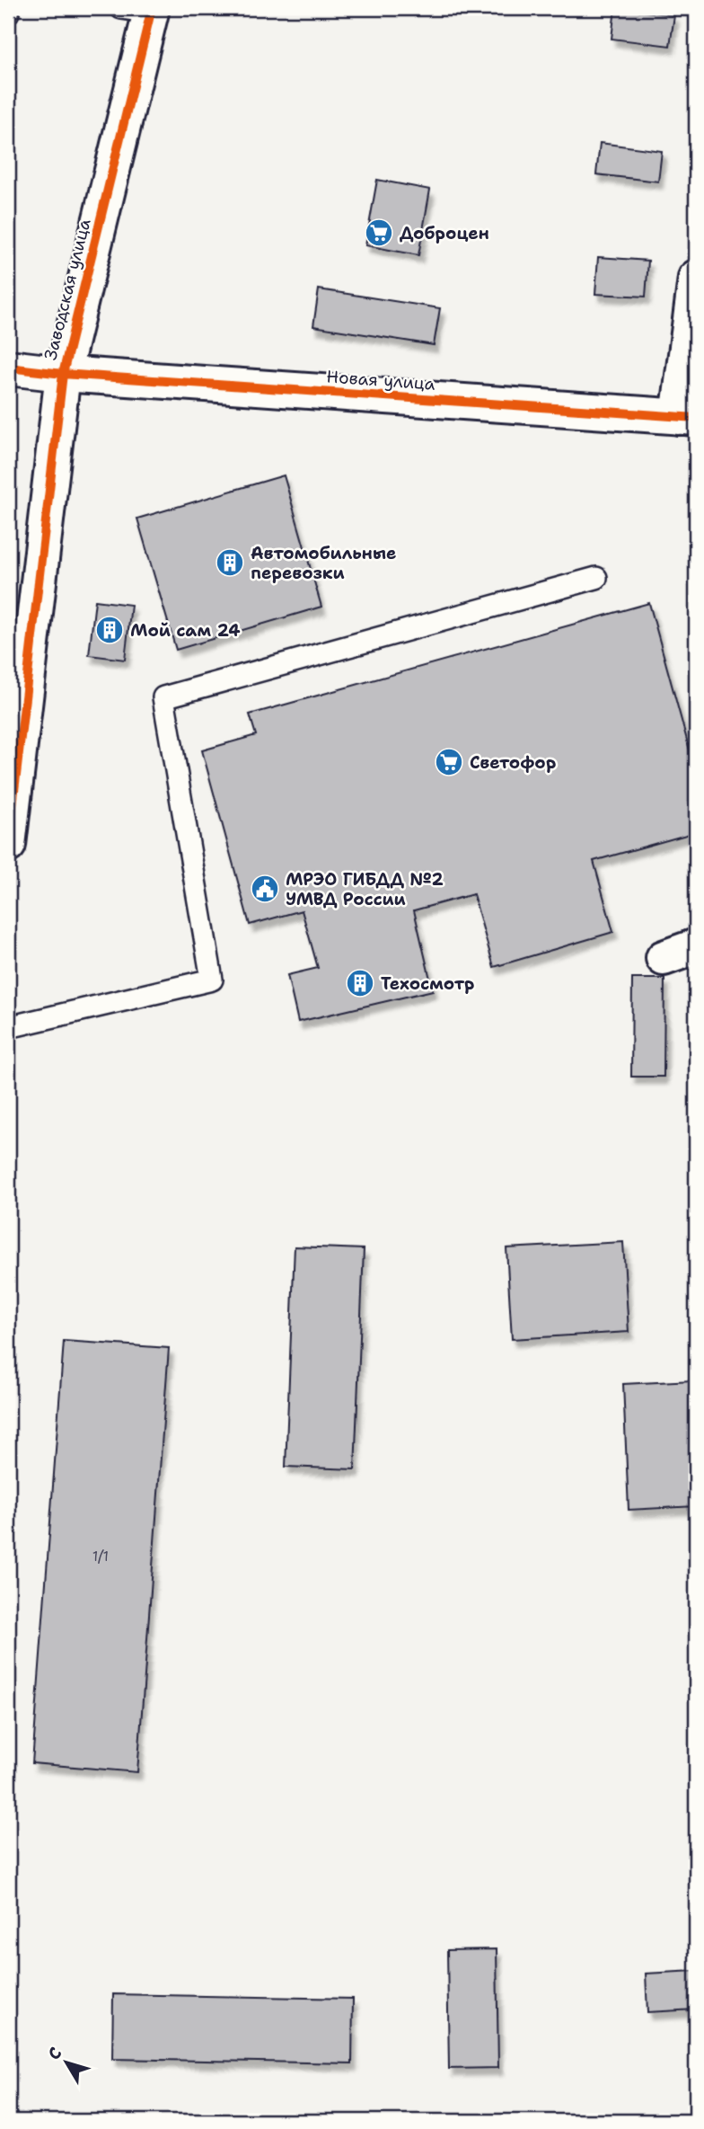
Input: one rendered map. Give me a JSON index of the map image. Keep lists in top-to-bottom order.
{
  "streets": {
    "street": ["Заводская улица", "Новая улица"]
  },
  "crossings": [
    ["Заводская улица", "Новая улица"]
  ],
  "places": {
    "supermarket": ["Доброцен", "Светофор"],
    "building": ["Автомобильные перевозки", "Мой сам 24", "Техосмотр"],
    "public building": ["МРЭО ГИБДД №2 УМВД России"]
  },
  "house_numbers": ["1/1"],
  "north": "top left"
}
